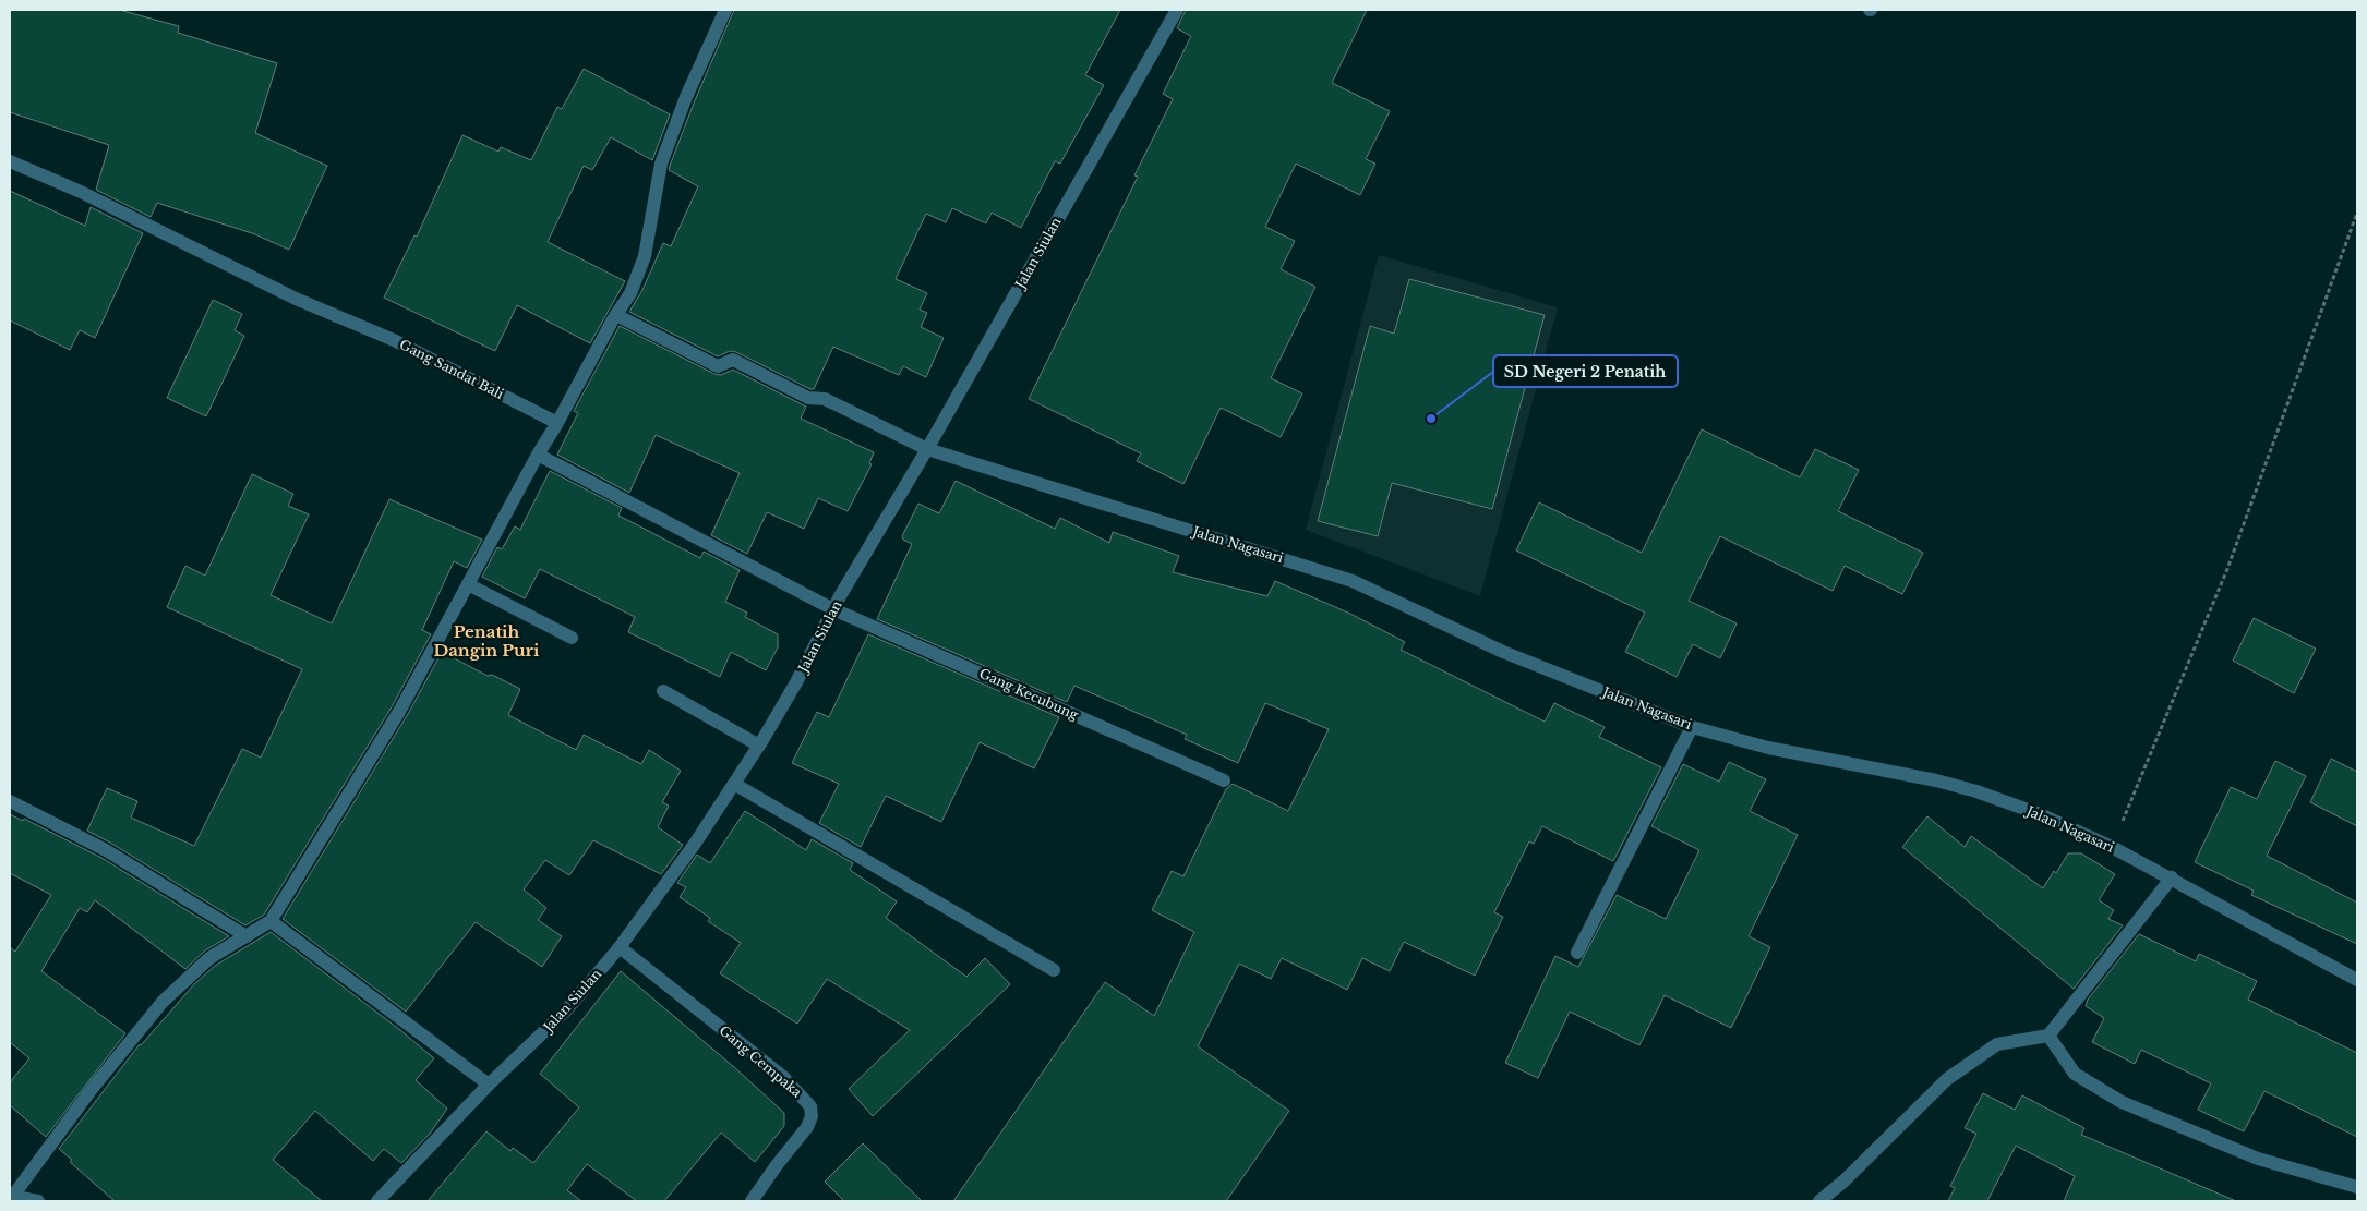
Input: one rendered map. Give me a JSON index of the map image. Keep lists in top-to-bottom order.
{
  "streets": {
    "street": [
      "Jalan Siulan",
      "Gang Sandat Bali",
      "Jalan Nagasari",
      "Gang Kecubung",
      "Gang Cempaka"
    ]
  },
  "crossings": [
    ["Jalan Siulan", "Jalan Nagasari"],
    ["Jalan Siulan", "Gang Kecubung"],
    ["Jalan Siulan", "Gang Cempaka"]
  ],
  "districts": ["Penatih Dangin Puri"],
  "places": ["SD Negeri 2 Penatih"]
}
